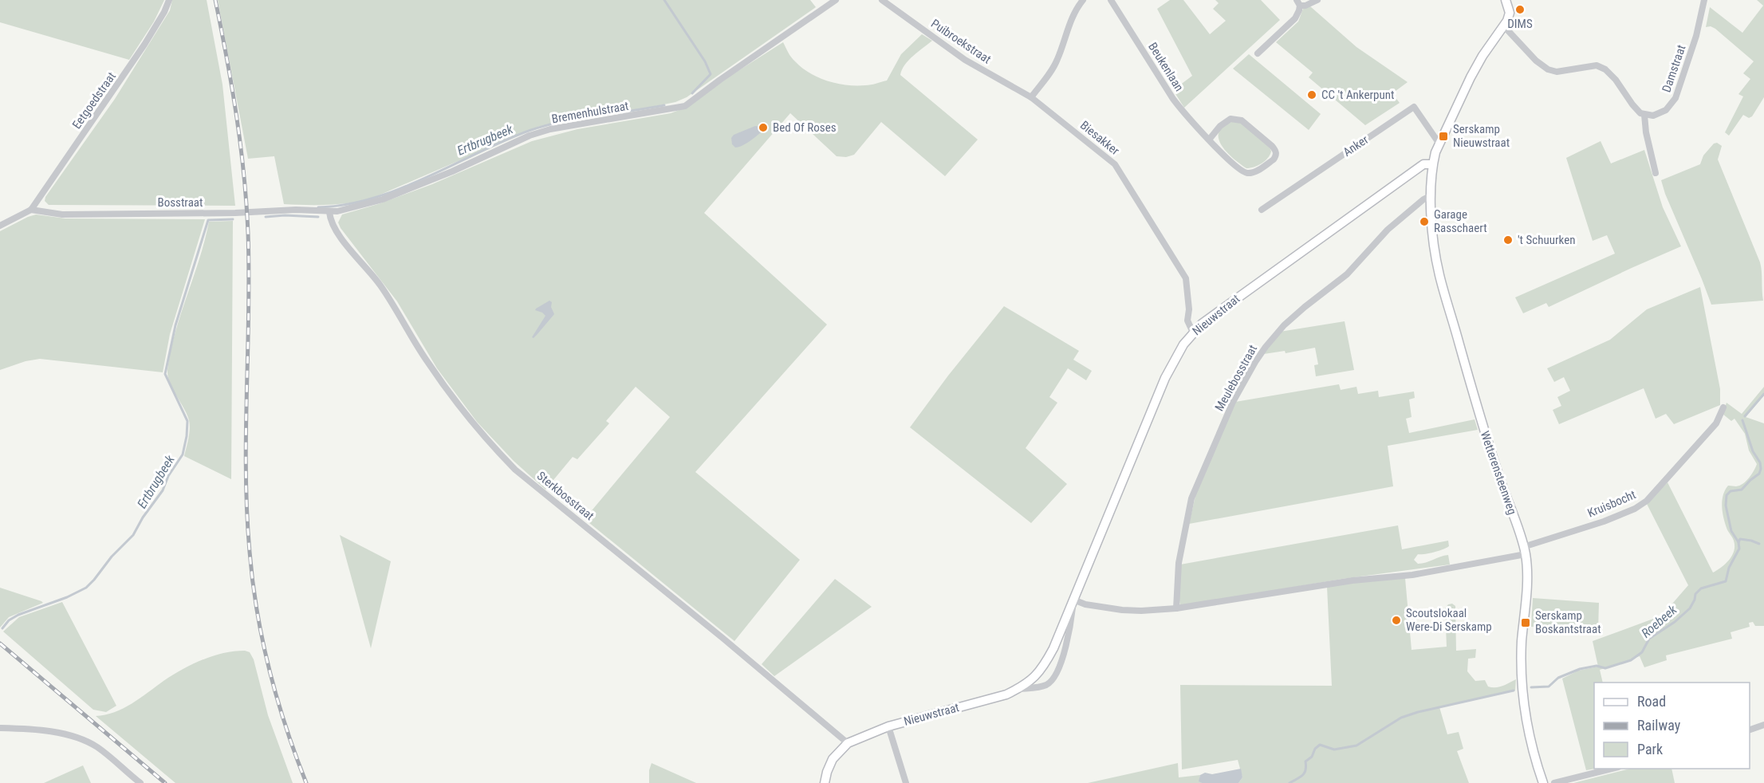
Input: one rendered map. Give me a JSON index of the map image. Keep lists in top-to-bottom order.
{
  "streets": {
    "street": [
      "Puibroekstraat",
      "Beukenlaan",
      "Damstraat",
      "Eetgoedstraat",
      "Bremenhulstraat",
      "Biesakker",
      "Anker",
      "Bosstraat",
      "Nieuwstraat",
      "Meulebosstraat",
      "Wetterensteenweg",
      "Sterkbosstraat",
      "Kruisbocht"
    ]
  },
  "crossings": [
    ["Puibroekstraat", "Biesakker"],
    ["Eetgoedstraat", "Bosstraat"],
    ["Bremenhulstraat", "Bosstraat"],
    ["Bremenhulstraat", "Sterkbosstraat"],
    ["Biesakker", "Nieuwstraat"],
    ["Bosstraat", "Sterkbosstraat"],
    ["Nieuwstraat", "Wetterensteenweg"],
    ["Nieuwstraat", "Sterkbosstraat"],
    ["Nieuwstraat", "Kruisbocht"],
    ["Meulebosstraat", "Wetterensteenweg"],
    ["Meulebosstraat", "Kruisbocht"],
    ["Wetterensteenweg", "Kruisbocht"]
  ],
  "water": ["Ertbrugbeek", "Roebeek"],
  "places": {
    "other": [
      "DIMS",
      "CC 't Ankerpunt",
      "Bed Of Roses",
      "Garage Rasschaert",
      "'t Schuurken",
      "Scoutslokaal Were-Di Serskamp"
    ],
    "transit": ["Serskamp Nieuwstraat", "Serskamp Boskantstraat"]
  },
  "legend": ["Road", "Railway", "Park"]
}
